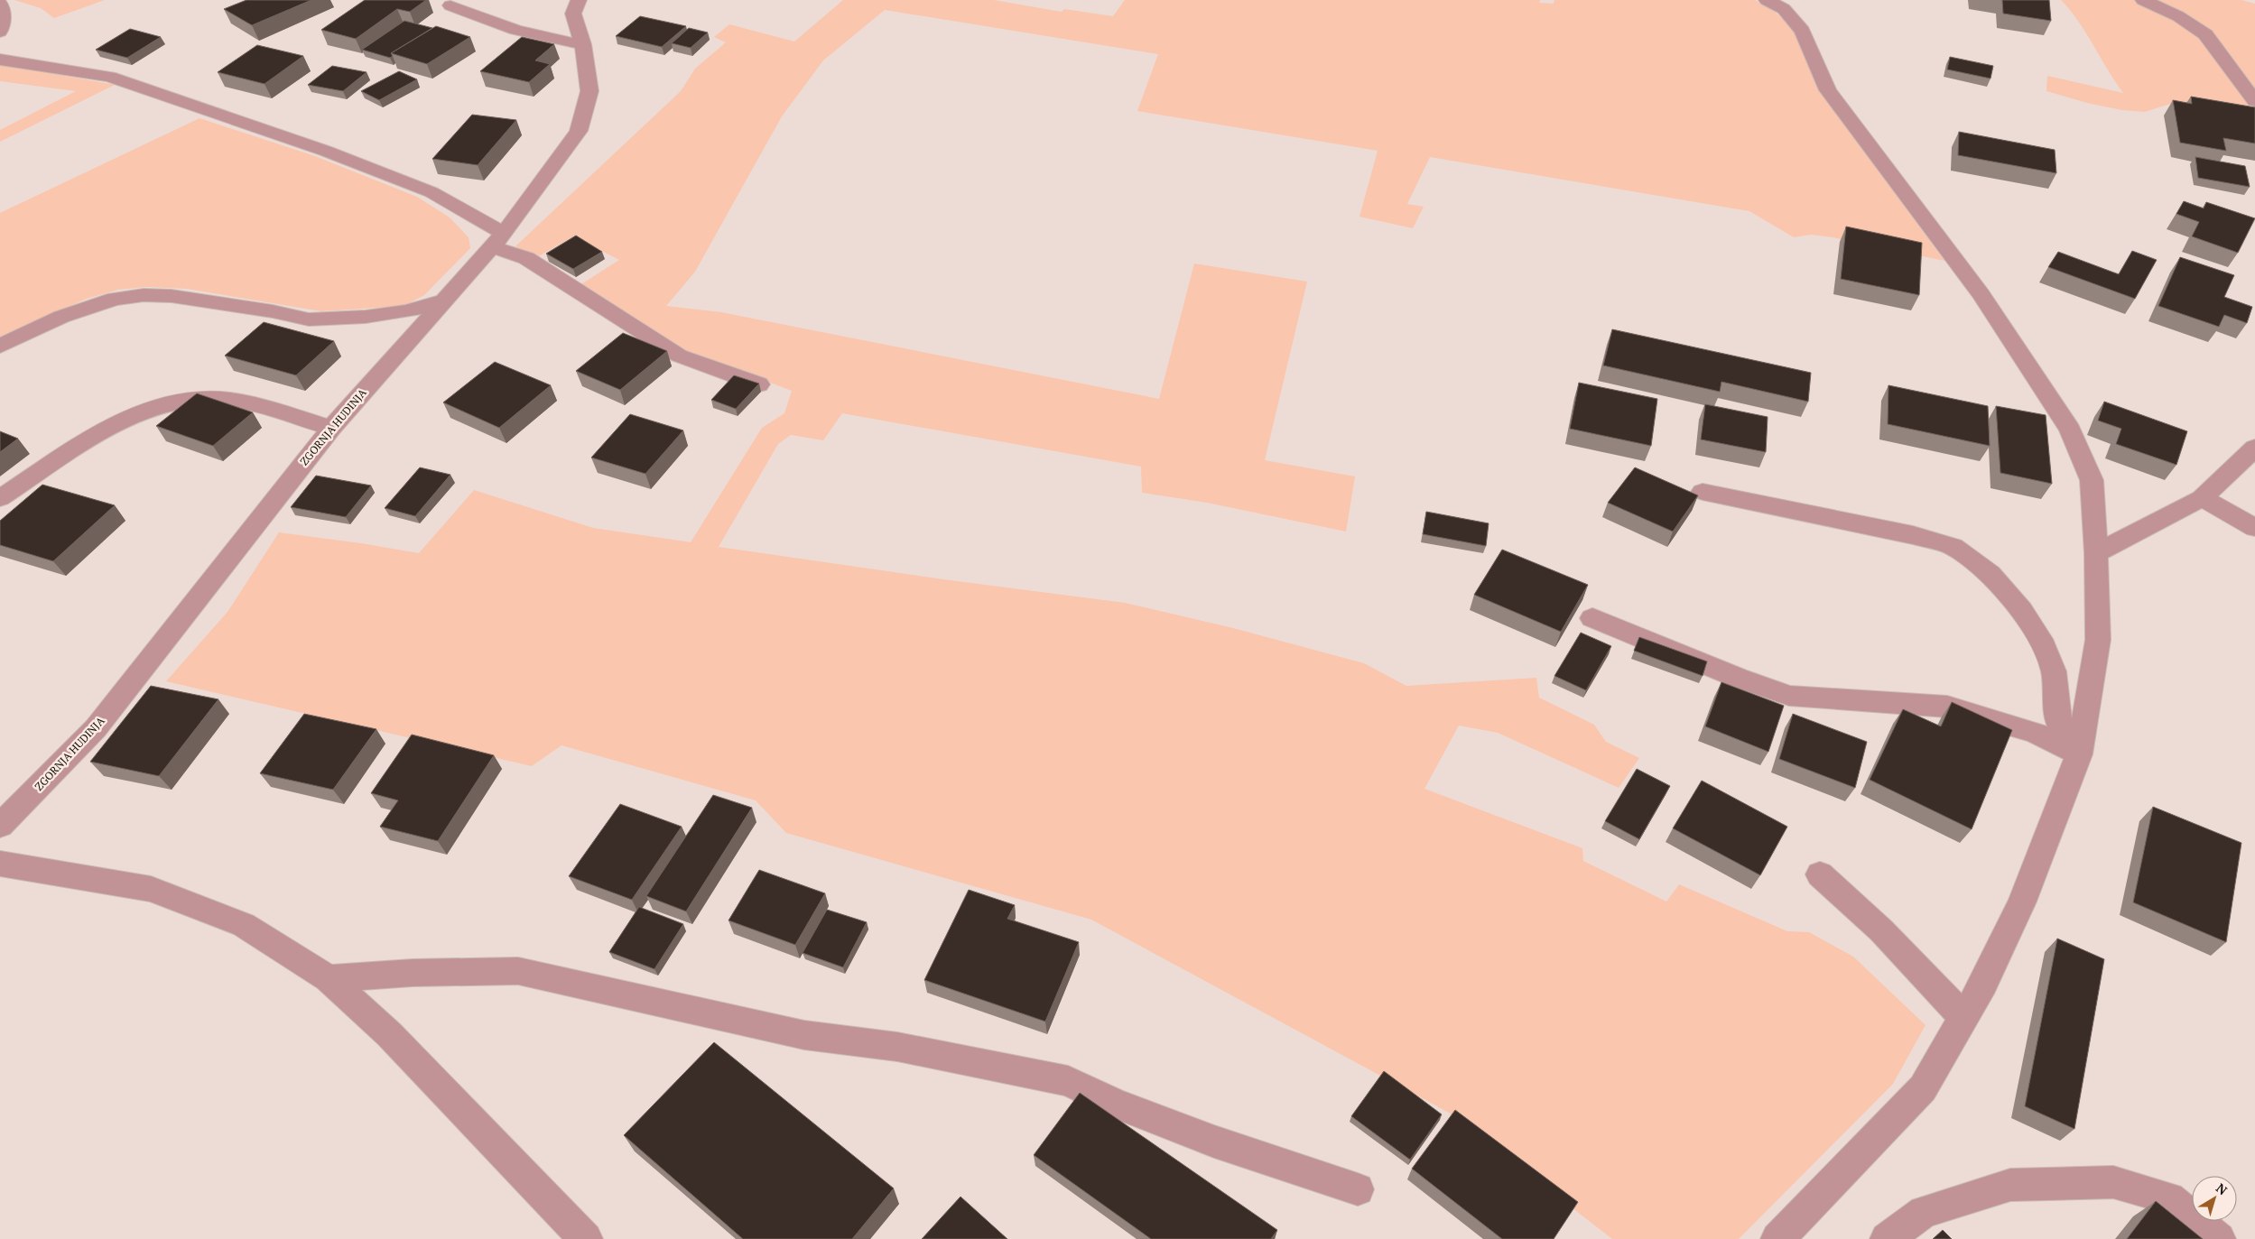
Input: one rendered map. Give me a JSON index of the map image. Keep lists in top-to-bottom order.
{
  "streets": {
    "street": ["ZGORNJA HUDINJA"]
  },
  "north": "top right"
}
